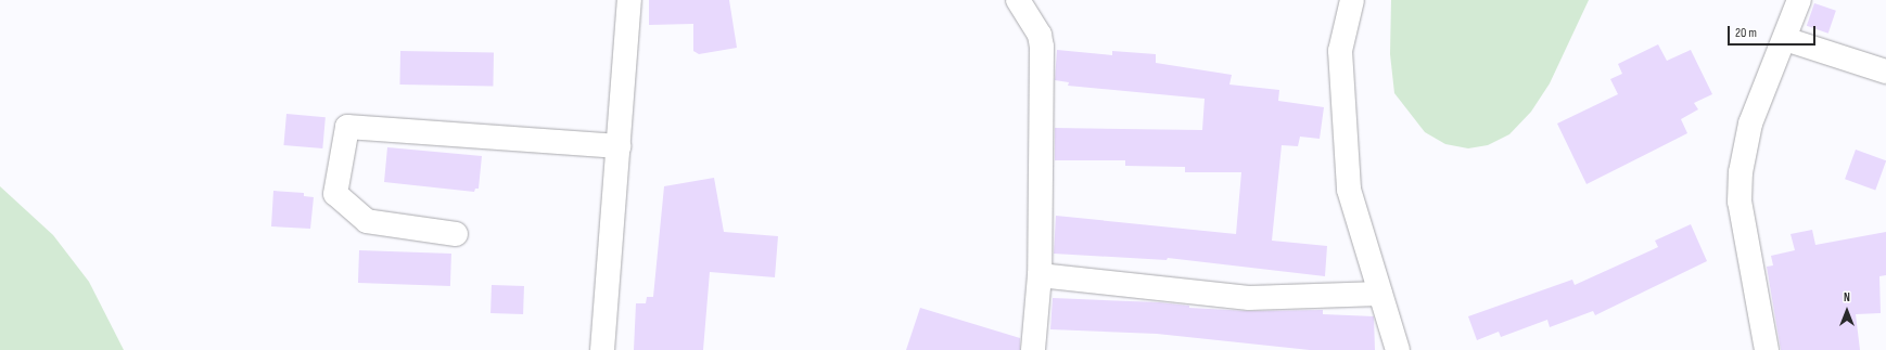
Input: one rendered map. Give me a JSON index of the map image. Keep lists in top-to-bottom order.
{
  "scale_bar": "20 m",
  "north": "top"
}
